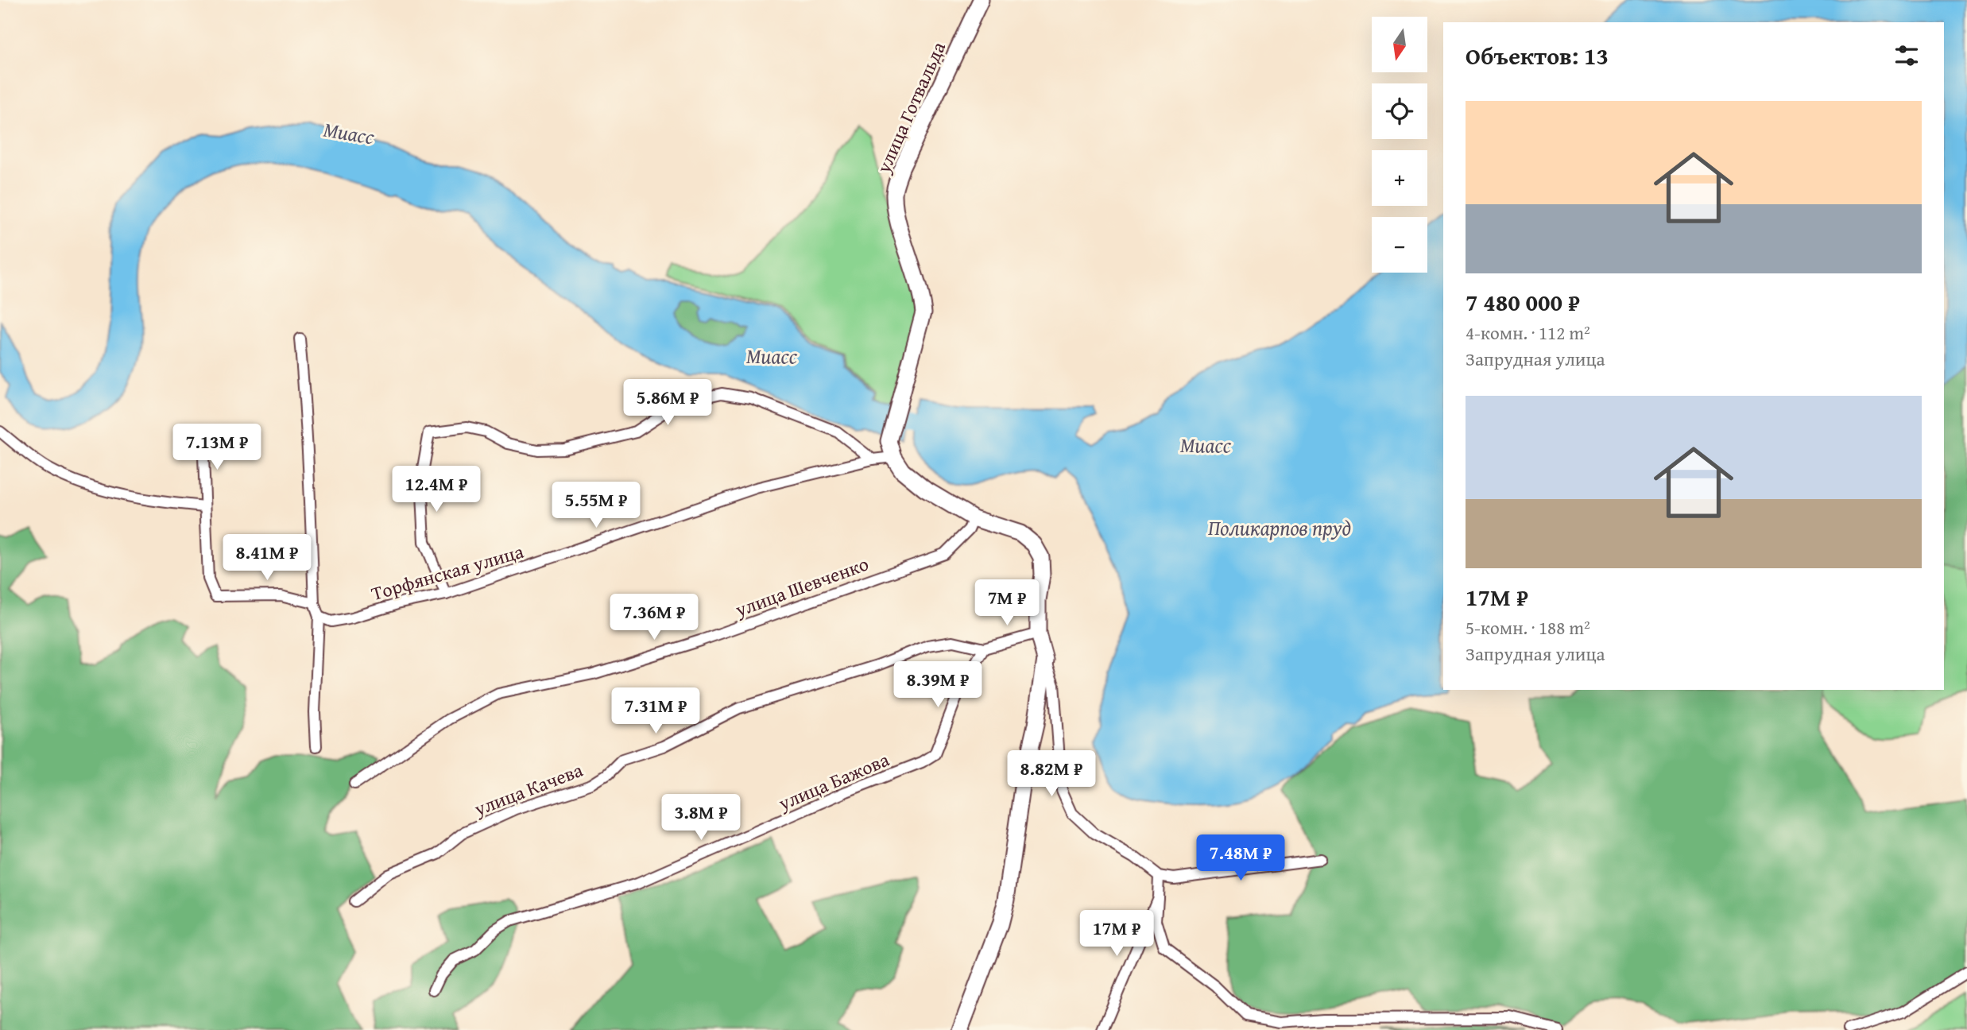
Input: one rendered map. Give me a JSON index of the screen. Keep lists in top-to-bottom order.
{
  "streets": {
    "main road": ["улица Готвальда"],
    "street": [
      "Торфянская улица",
      "улица Шевченко",
      "улица Бажова",
      "улица Качева"
    ]
  },
  "crossings": [
    ["улица Готвальда", "Торфянская улица"],
    ["улица Бажова", "улица Качева"]
  ],
  "water": ["Миасс", "Поликарпов пруд"],
  "north": "bottom",
  "page": {
    "map_buttons": ["+", "−"],
    "heading": "Объектов: 13",
    "list": [
      {
        "name": "7 480 000 ₽",
        "note": "4-комн. · 112 m² · Запрудная улица"
      },
      {
        "name": "17M ₽",
        "note": "5-комн. · 188 m² · Запрудная улица"
      }
    ],
    "price": [
      "5.86M ₽",
      "7.13M ₽",
      "12.4M ₽",
      "5.55M ₽",
      "8.41M ₽",
      "7M ₽",
      "7.36M ₽",
      "8.39M ₽",
      "7.31M ₽",
      "8.82M ₽",
      "3.8M ₽",
      "7.48M ₽",
      "17M ₽"
    ]
  }
}
